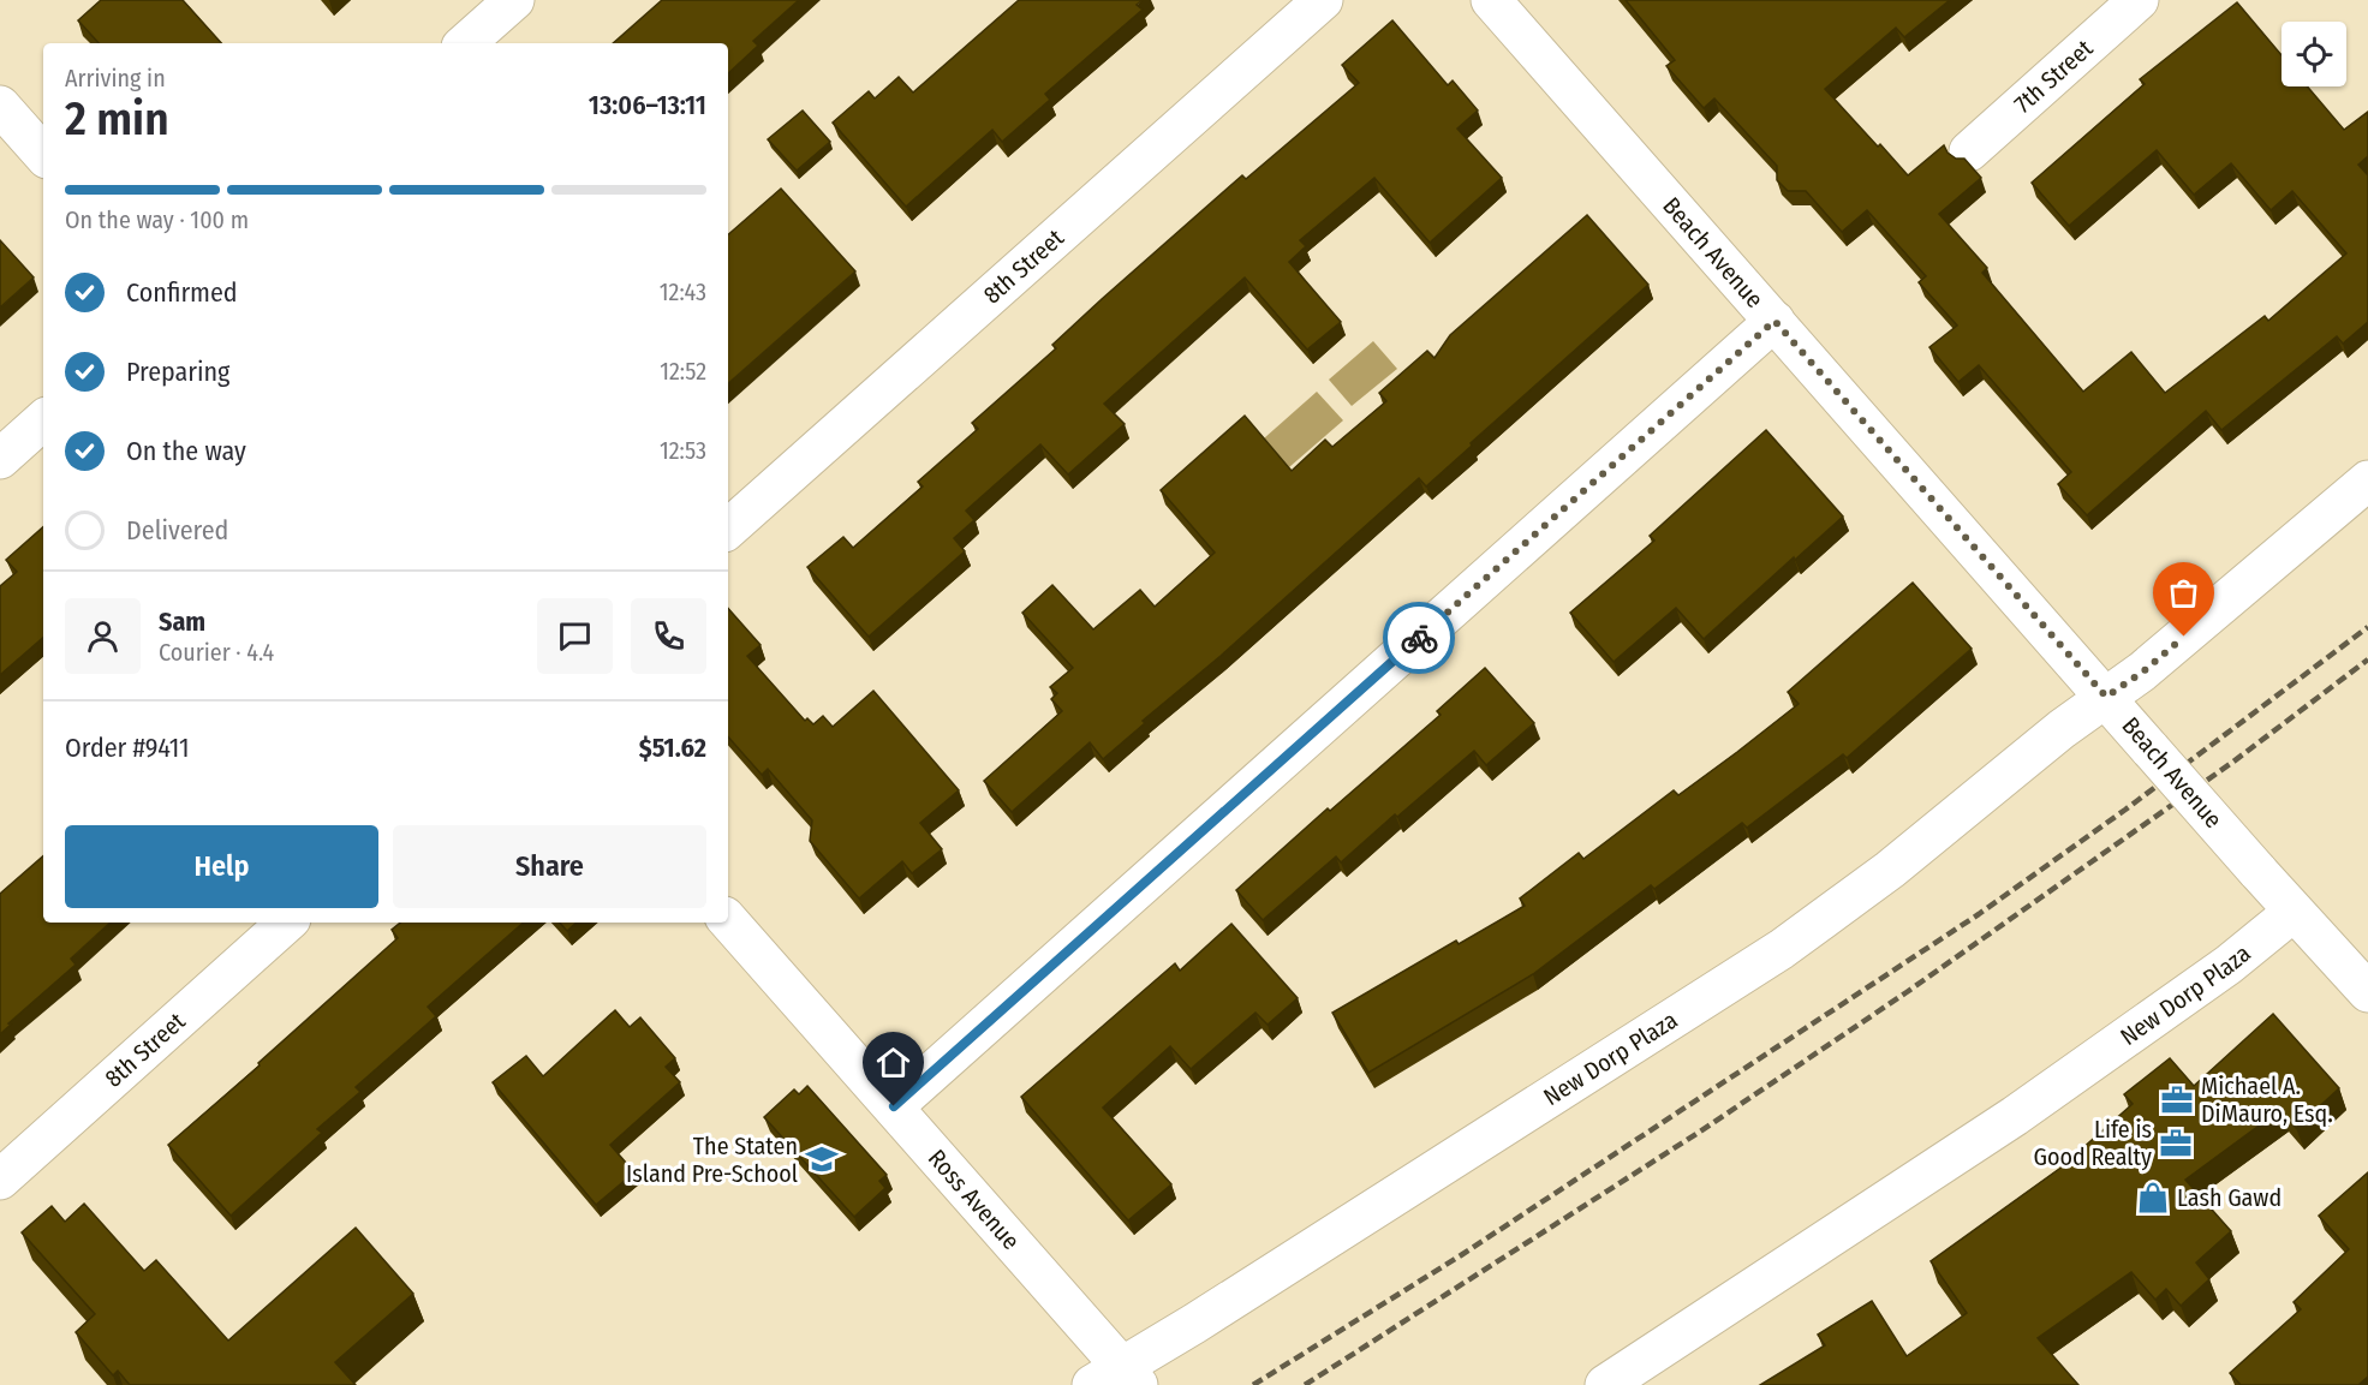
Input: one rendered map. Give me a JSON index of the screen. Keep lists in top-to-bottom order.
{
  "streets": {
    "street": [
      "7th Street",
      "Beach Avenue",
      "8th Street",
      "New Dorp Plaza",
      "Ross Avenue"
    ]
  },
  "crossings": [
    ["Beach Avenue", "New Dorp Plaza"],
    ["New Dorp Plaza", "Ross Avenue"]
  ],
  "places": {
    "office": ["Michael A. DiMauro, Esq.", "Life is Good Realty"],
    "school or university": ["The Staten Island Pre-School"],
    "shop": ["Lash Gawd"]
  },
  "page": {
    "heading": ["2 min", "Arriving in", "13:06–13:11"],
    "panel": [
      "Sam",
      "Courier · 4.4",
      "Order #9411",
      "$51.62"
    ],
    "bar": "On the way · 100 m",
    "list": [
      ["Confirmed", "12:43"],
      ["Preparing", "12:52"],
      ["On the way", "12:53"],
      "Delivered"
    ],
    "buttons": ["Help", "Share"]
  }
}
